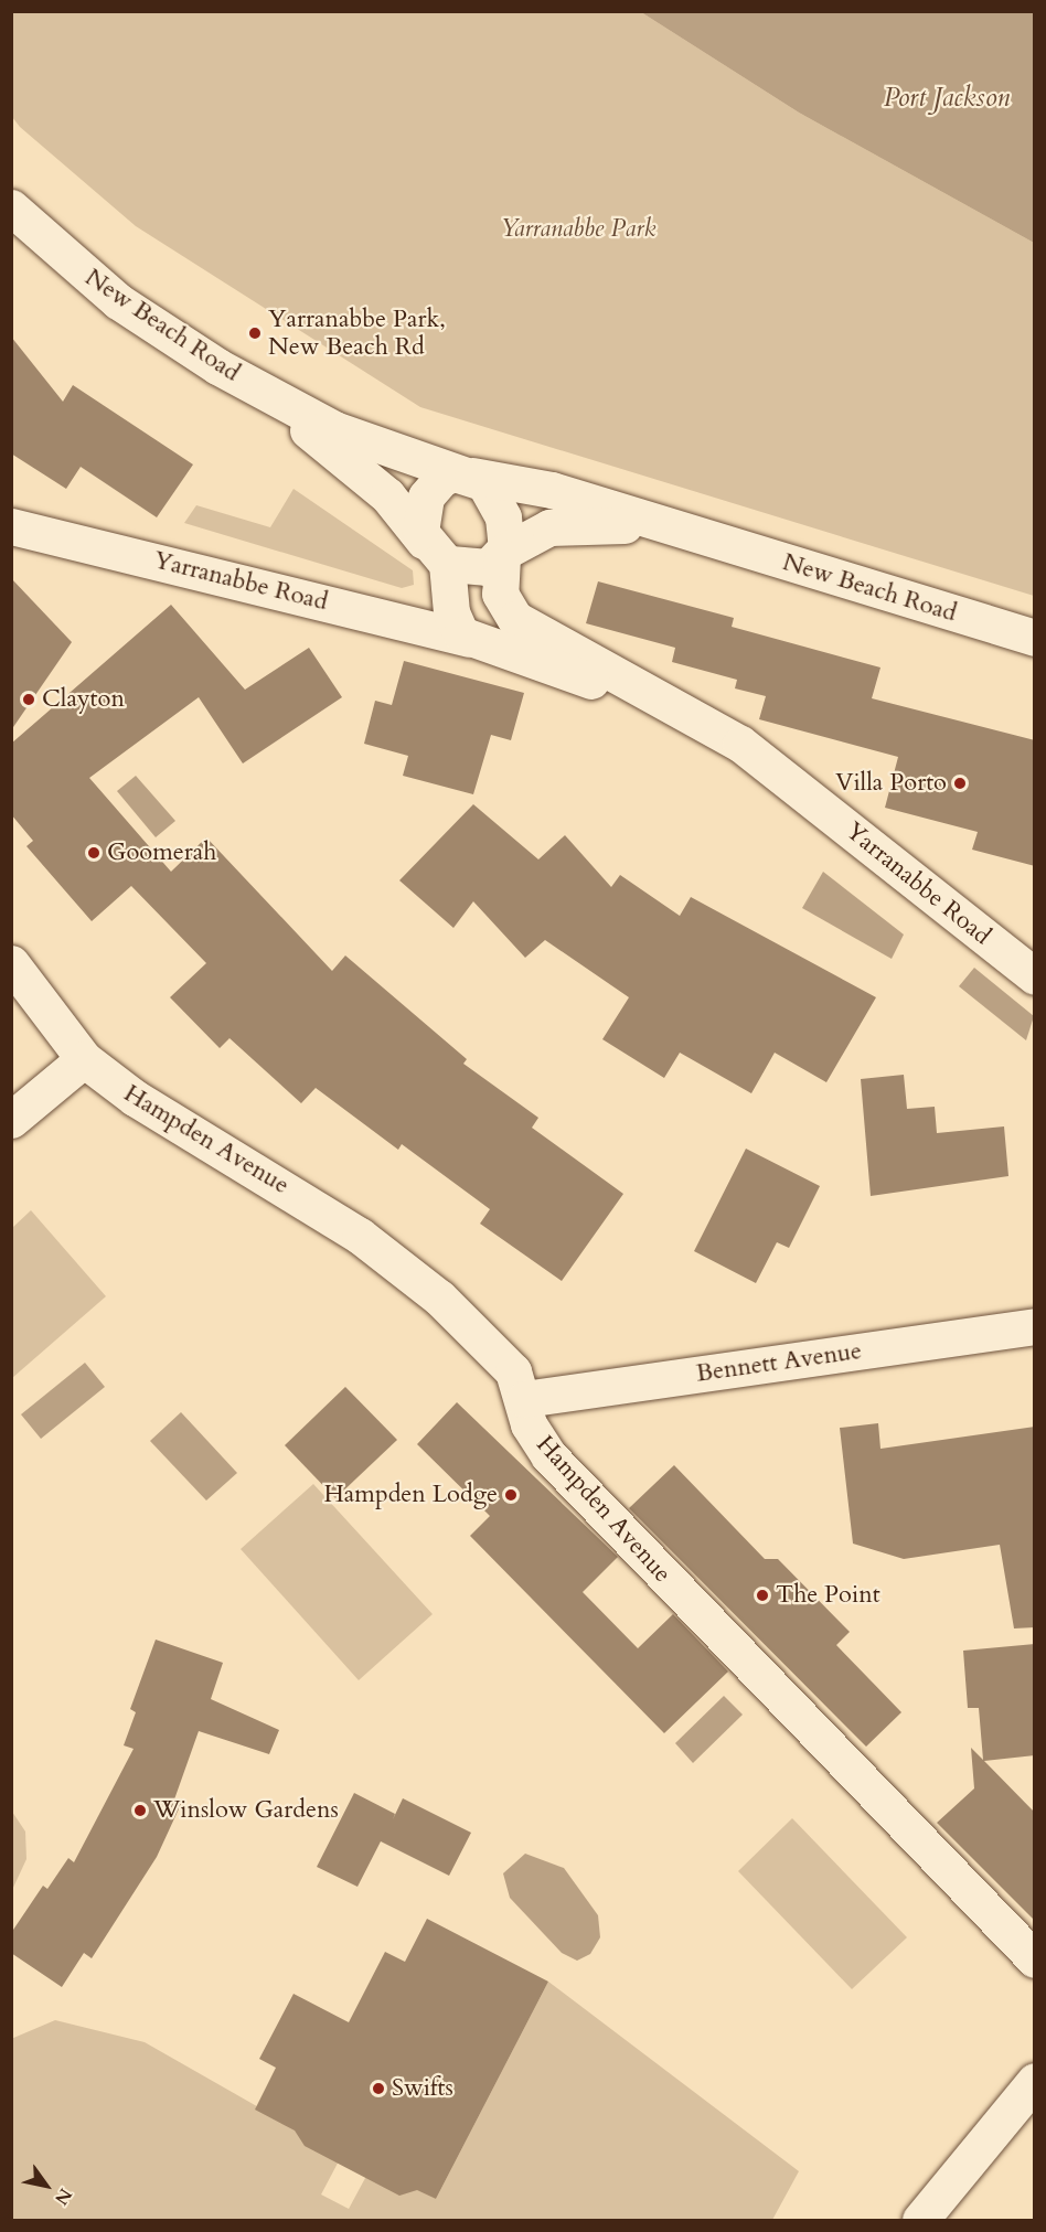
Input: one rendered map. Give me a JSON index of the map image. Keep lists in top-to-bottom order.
{
  "streets": {
    "street": [
      "New Beach Road",
      "Yarranabbe Road",
      "Hampden Avenue",
      "Bennett Avenue"
    ]
  },
  "crossings": [
    ["Hampden Avenue", "Bennett Avenue"]
  ],
  "water": ["Port Jackson"],
  "parks": ["Yarranabbe Park"],
  "places": [
    "Yarranabbe Park, New Beach Rd",
    "Clayton",
    "Villa Porto",
    "Goomerah",
    "Hampden Lodge",
    "The Point",
    "Winslow Gardens",
    "Swifts"
  ],
  "north": "bottom right"
}
